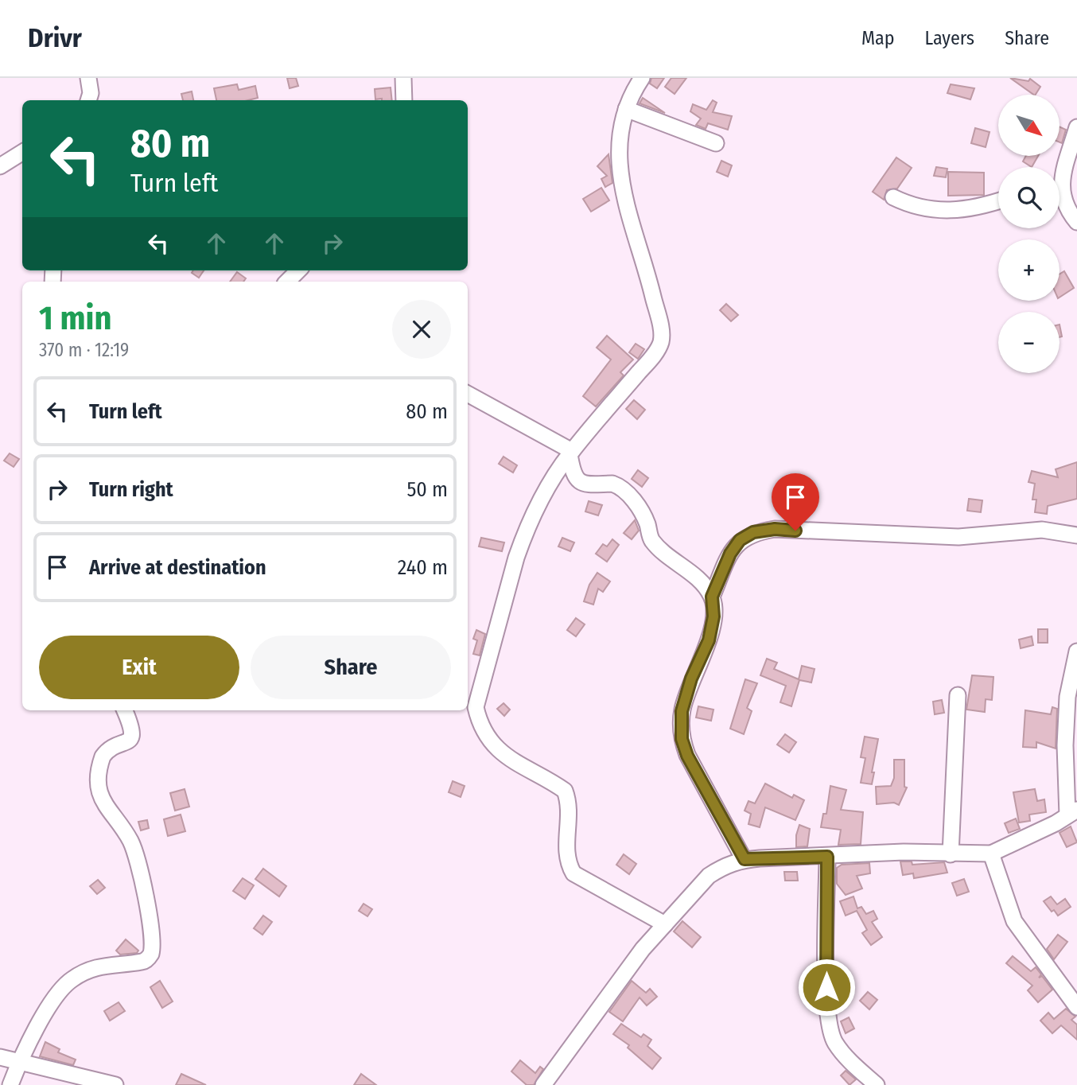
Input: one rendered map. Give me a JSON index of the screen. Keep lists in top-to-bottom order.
{
  "north": "bottom right",
  "page": {
    "header": "Drivr",
    "nav": ["Map", "Layers", "Share"],
    "map_buttons": ["+", "−"],
    "turn": ["80 m", "Turn left"],
    "heading": ["1 min", "370 m · 12:19"],
    "list": [
      {
        "name": "Turn left",
        "value": "80 m"
      },
      {
        "name": "Turn right",
        "value": "50 m"
      },
      {
        "name": "Arrive at destination",
        "value": "240 m"
      }
    ],
    "buttons": ["Exit", "Share"]
  }
}
